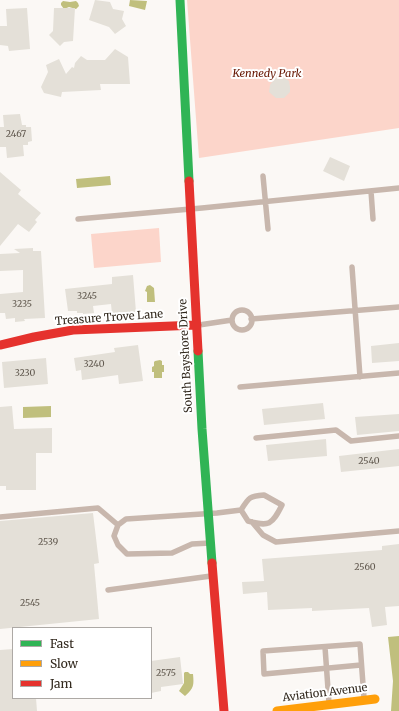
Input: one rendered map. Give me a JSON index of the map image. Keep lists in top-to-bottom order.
{
  "streets": {
    "main road": ["Treasure Trove Lane", "South Bayshore Drive", "Aviation Avenue"]
  },
  "crossings": [
    ["Treasure Trove Lane", "South Bayshore Drive"]
  ],
  "parks": ["Kennedy Park"],
  "house_numbers": [
    "2467",
    "3245",
    "3235",
    "3240",
    "3230",
    "2540",
    "2539",
    "2560",
    "2545",
    "2575"
  ],
  "legend": ["Fast", "Slow", "Jam"]
}
